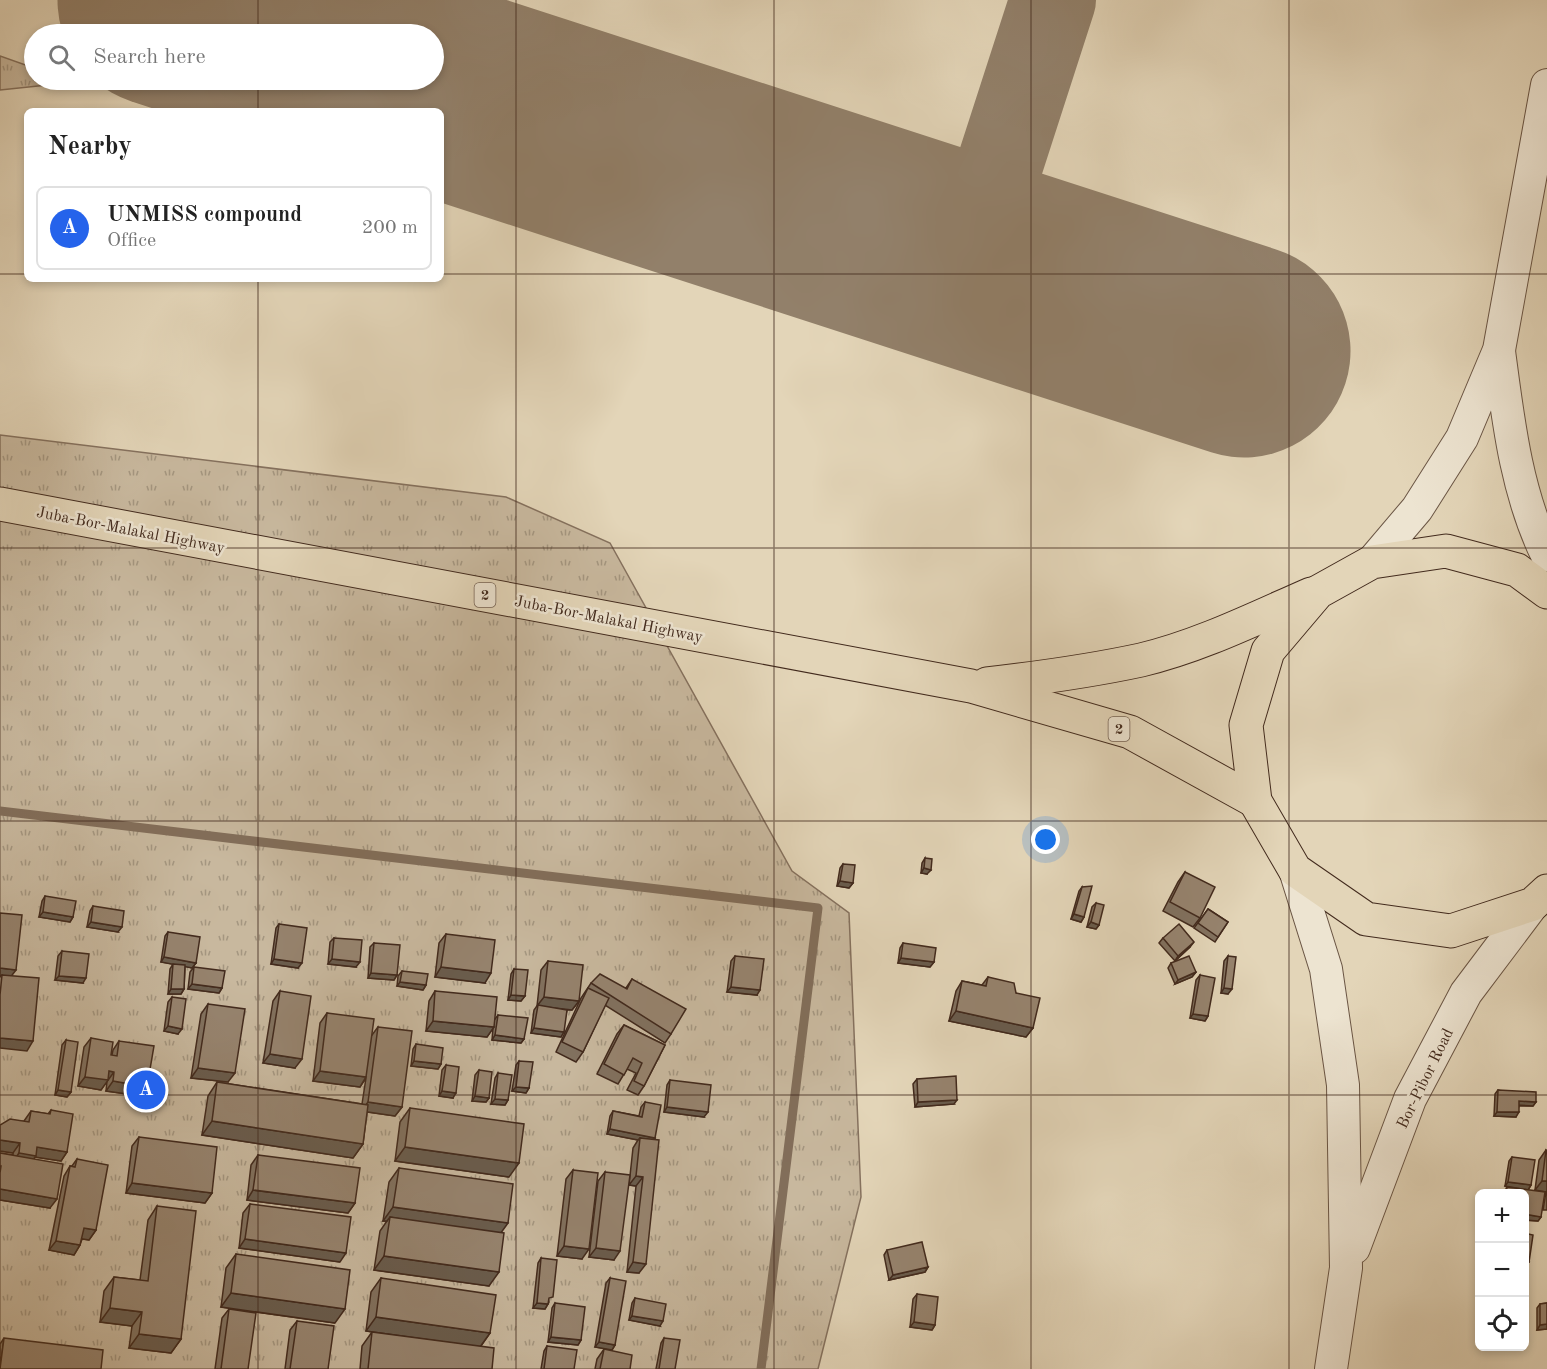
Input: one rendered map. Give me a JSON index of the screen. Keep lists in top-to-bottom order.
{
  "streets": {
    "main road": ["Juba-Bor-Malakal Highway", "2"],
    "street": ["Bor-Pibor Road"]
  },
  "page": {
    "search": "Search here",
    "heading": "Nearby",
    "list": [
      {
        "mark": "A",
        "name": "UNMISS compound",
        "note": "Office",
        "value": "200 m"
      }
    ],
    "pins": "A",
    "map_buttons": ["+", "−"]
  }
}
